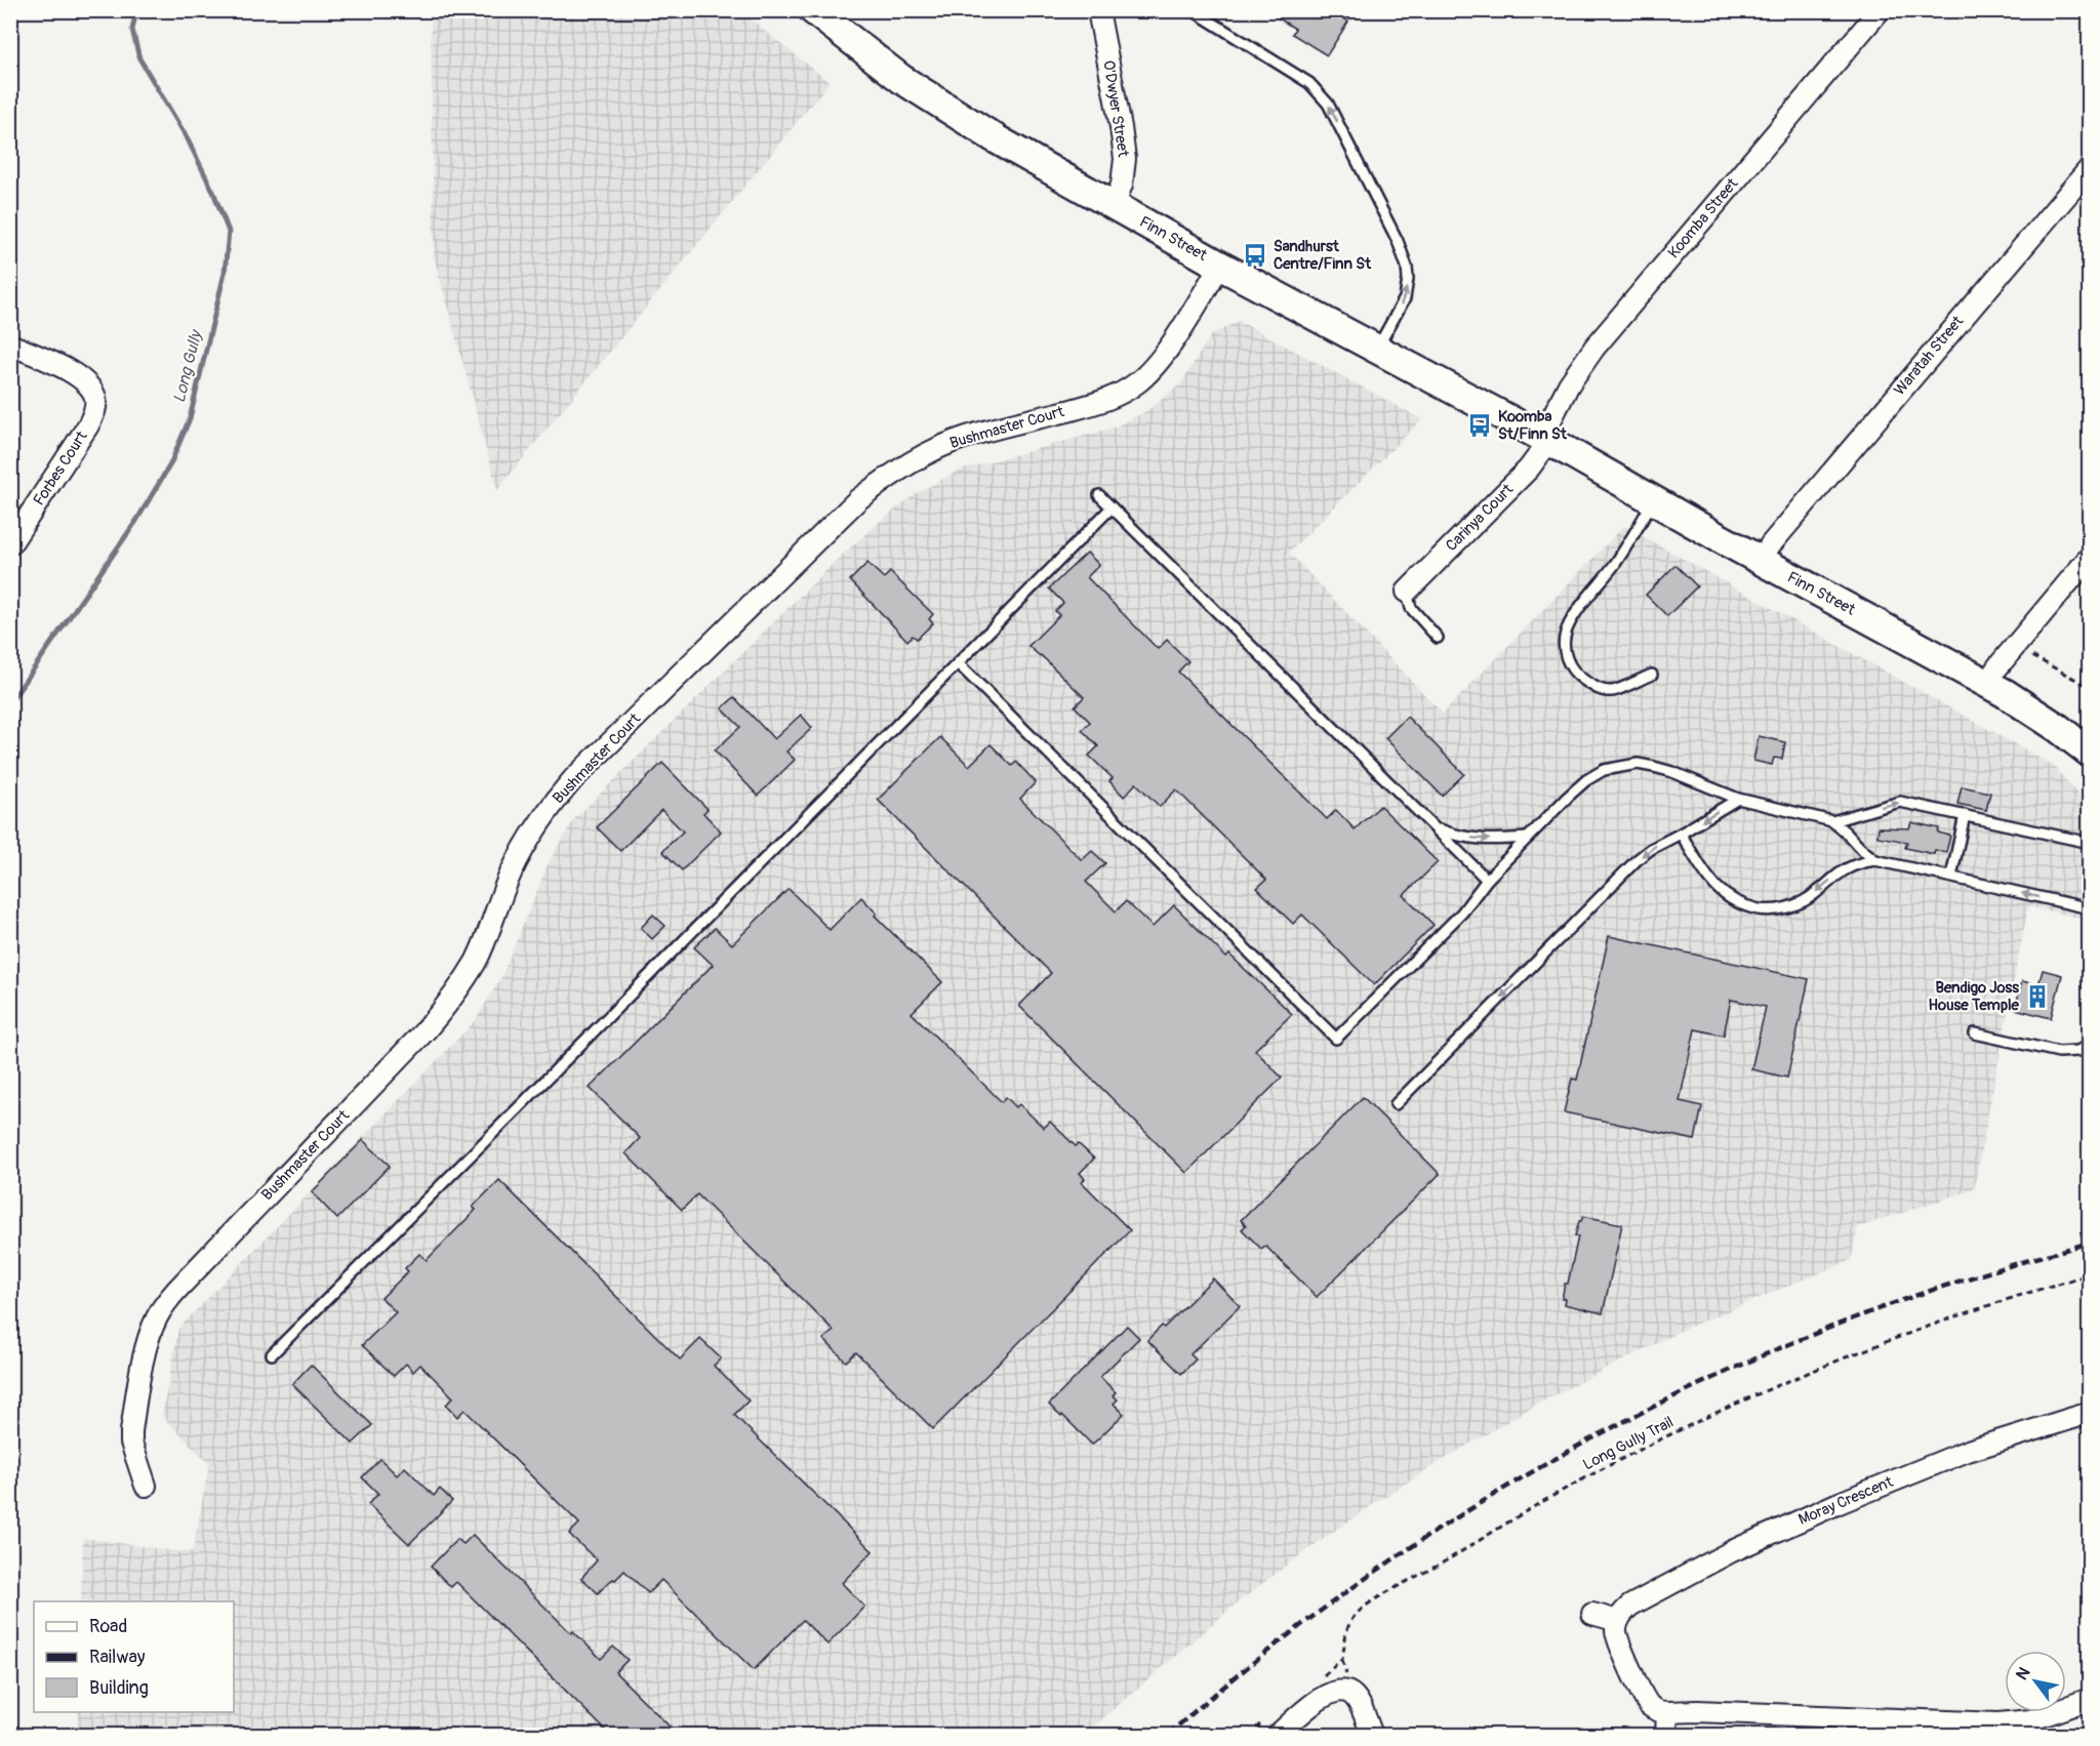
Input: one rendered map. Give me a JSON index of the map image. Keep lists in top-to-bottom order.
{
  "streets": {
    "street": [
      "O'Dwyer Street",
      "Koomba Street",
      "Finn Street",
      "Waratah Street",
      "Bushmaster Court",
      "Forbes Court",
      "Carinya Court",
      "Moray Crescent"
    ],
    "path": ["Long Gully Trail"]
  },
  "crossings": [
    ["O'Dwyer Street", "Finn Street"],
    ["Koomba Street", "Finn Street"],
    ["Koomba Street", "Carinya Court"],
    ["Finn Street", "Waratah Street"],
    ["Finn Street", "Bushmaster Court"],
    ["Finn Street", "Carinya Court"]
  ],
  "water": ["Long Gully"],
  "places": {
    "bus stop": ["Sandhurst Centre/Finn St", "Koomba St/Finn St"],
    "building": ["Bendigo Joss House Temple"]
  },
  "legend": ["Road", "Railway", "Building"],
  "north": "top left"
}
